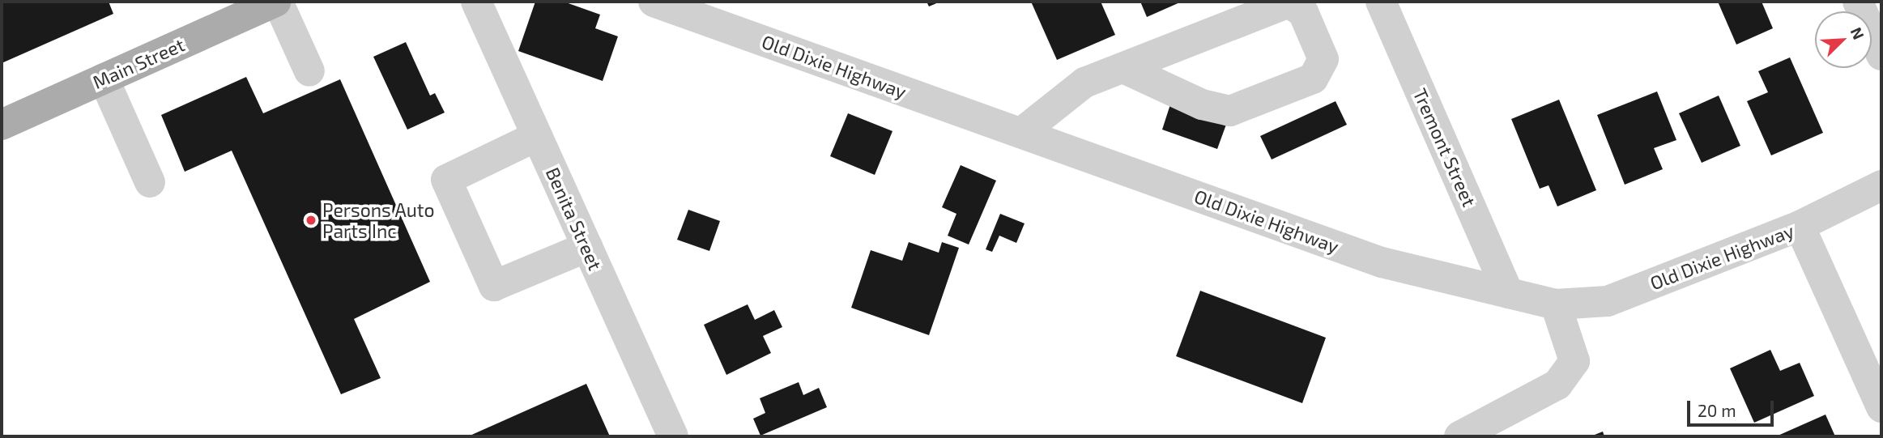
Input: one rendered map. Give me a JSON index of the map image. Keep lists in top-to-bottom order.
{
  "streets": {
    "main road": ["Main Street"],
    "street": ["Old Dixie Highway", "Tremont Street", "Benita Street"]
  },
  "crossings": [
    ["Old Dixie Highway", "Tremont Street"]
  ],
  "places": ["Persons Auto Parts Inc"],
  "scale_bar": "20 m",
  "north": "top right"
}
